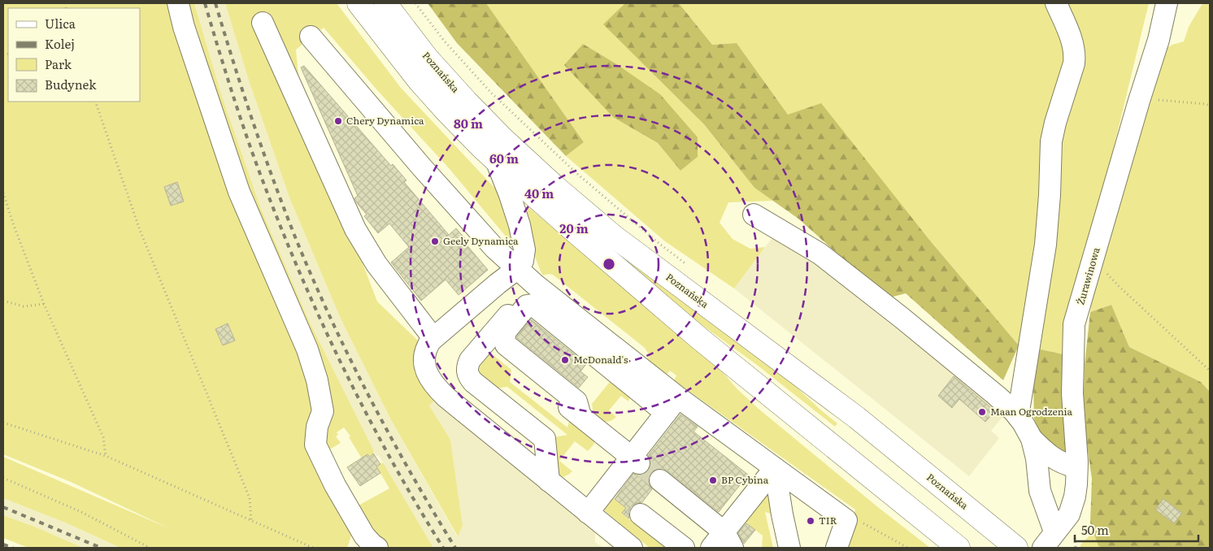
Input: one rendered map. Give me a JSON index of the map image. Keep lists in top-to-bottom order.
{
  "streets": {
    "main road": ["Poznańska"],
    "street": ["Żurawinowa"]
  },
  "places": [
    "Chery Dynamica",
    "Geely Dynamica",
    "McDonald's",
    "Maan Ogrodzenia",
    "BP Cybina",
    "TIR"
  ],
  "legend": [
    "Ulica",
    "Kolej",
    "Park",
    "Budynek"
  ],
  "scale_bar": "50 m",
  "rings": [
    "80 m",
    "60 m",
    "40 m",
    "20 m"
  ]
}
